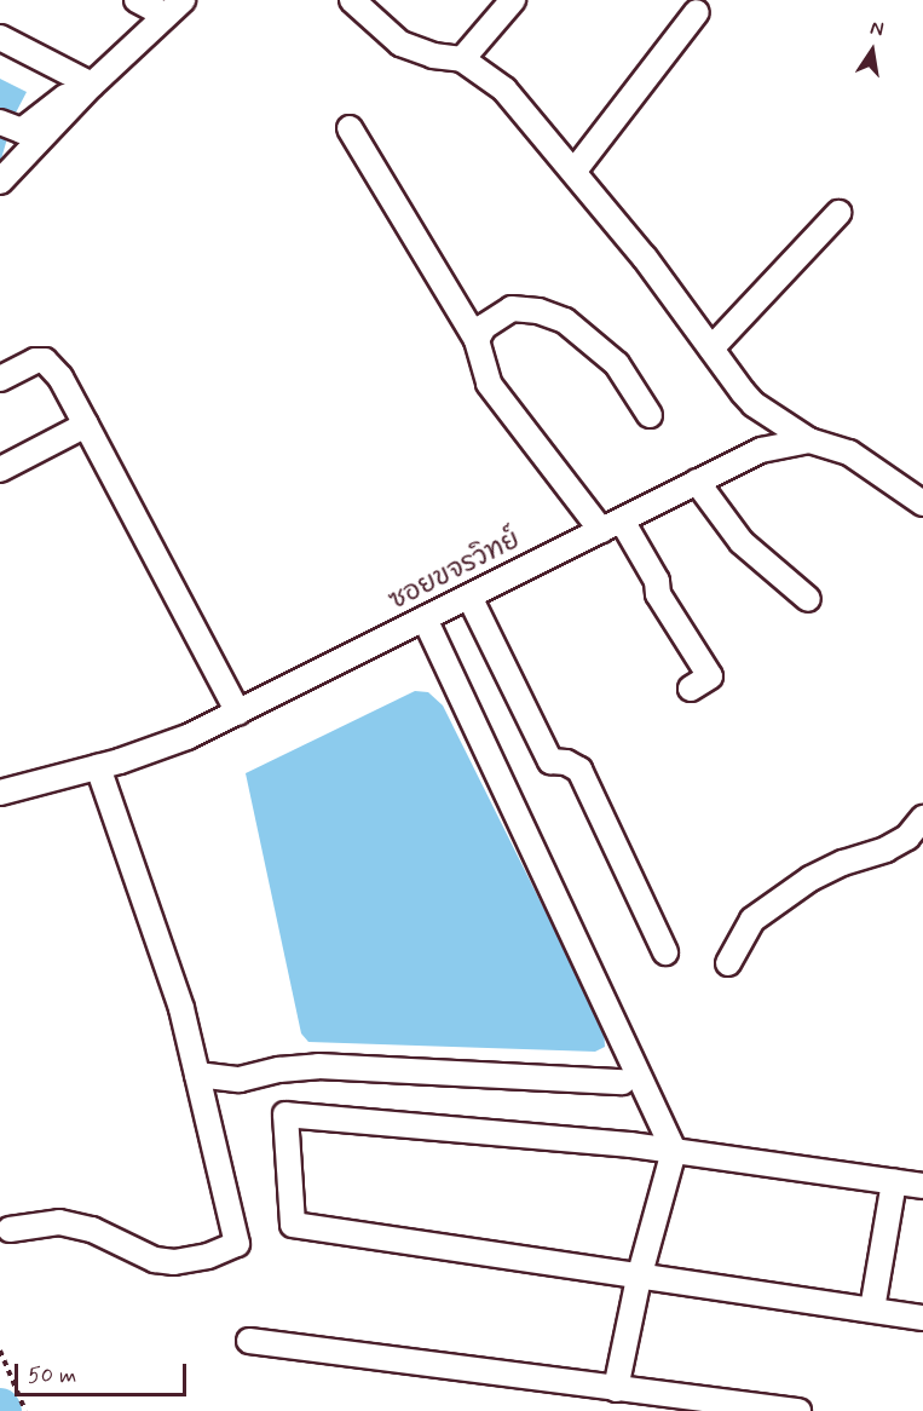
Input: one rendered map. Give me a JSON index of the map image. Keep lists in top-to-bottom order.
{
  "streets": {
    "street": ["ซอยขจรวิทย์"]
  },
  "scale_bar": "50 m",
  "north": "top"
}
